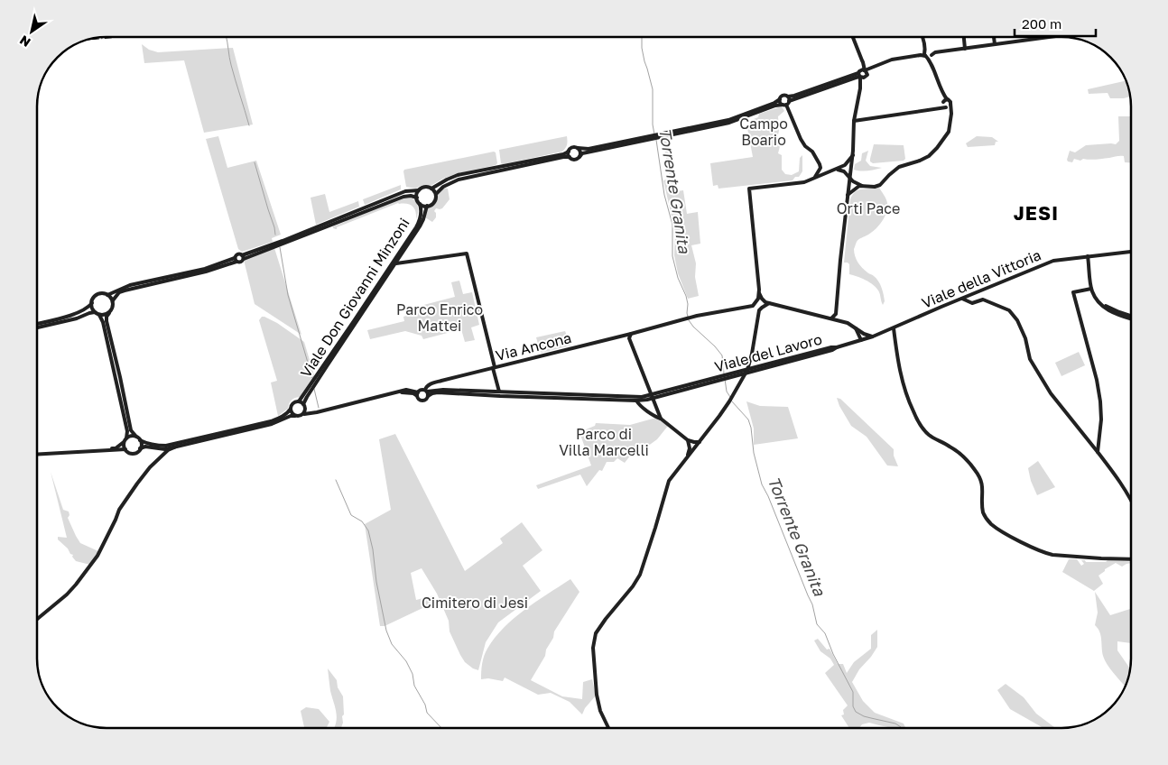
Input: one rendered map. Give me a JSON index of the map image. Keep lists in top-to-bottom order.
{
  "streets": {
    "main road": [
      "Viale della Vittoria",
      "Viale Don Giovanni Minzoni",
      "Via Ancona",
      "Viale del Lavoro"
    ]
  },
  "crossings": [
    ["Viale della Vittoria", "Viale del Lavoro"],
    ["Via Ancona", "Viale del Lavoro"]
  ],
  "districts": ["JESI"],
  "water": ["Torrente Granita"],
  "parks": [
    "Campo Boario",
    "Orti Pace",
    "Parco Enrico Mattei",
    "Parco di Villa Marcelli",
    "Cimitero di Jesi"
  ],
  "scale_bar": "200 m",
  "north": "bottom left"
}
